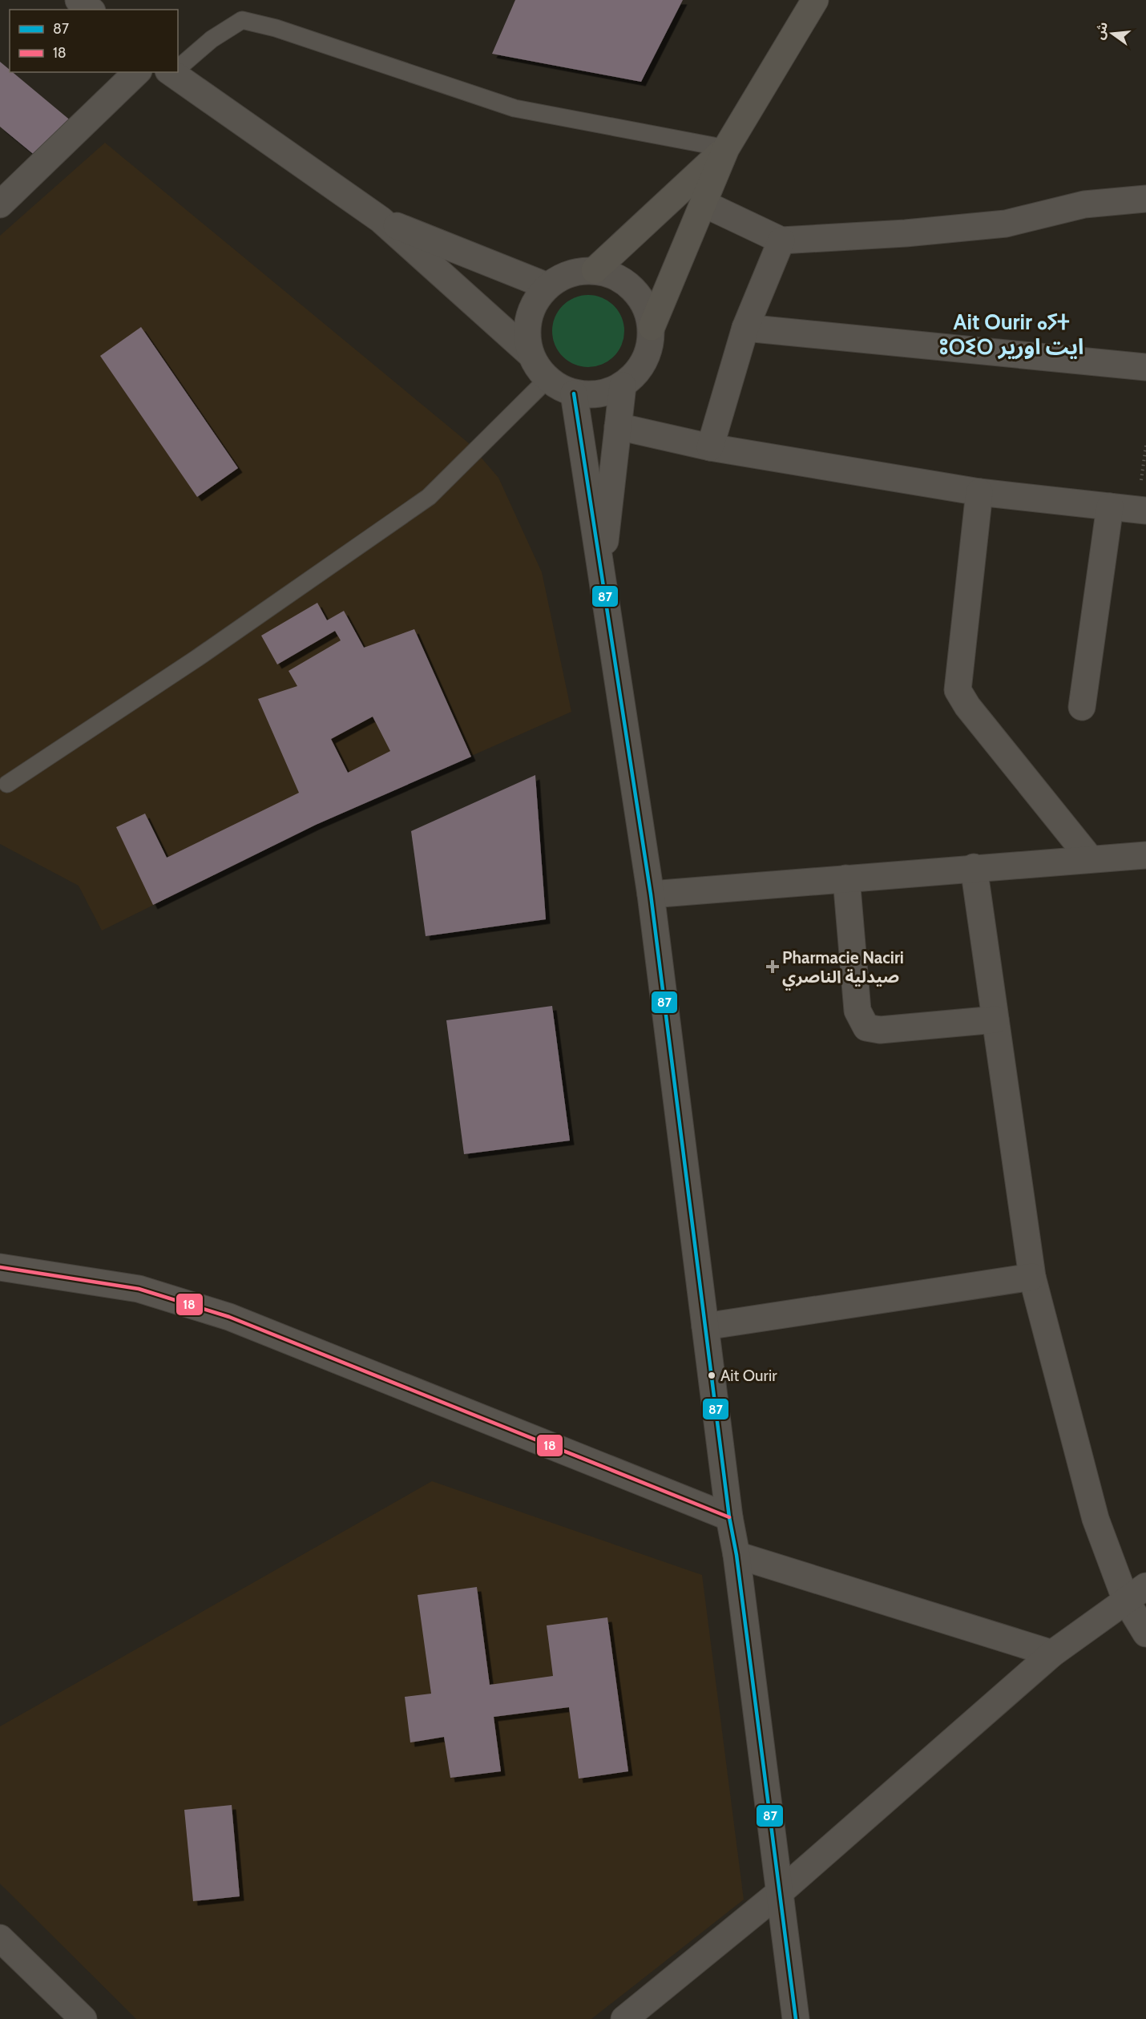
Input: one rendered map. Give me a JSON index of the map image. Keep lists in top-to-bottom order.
{
  "districts": ["Ait Ourir ⴰⵢⵜ ⵓⵔⵉⵔ ايت اورير"],
  "places": {
    "health": ["Pharmacie Naciri صيدلية الناصري"],
    "other": ["Ait Ourir"]
  },
  "lines": ["transit line 87", "transit line 18"],
  "legend": ["87", "18"],
  "north": "left"
}
